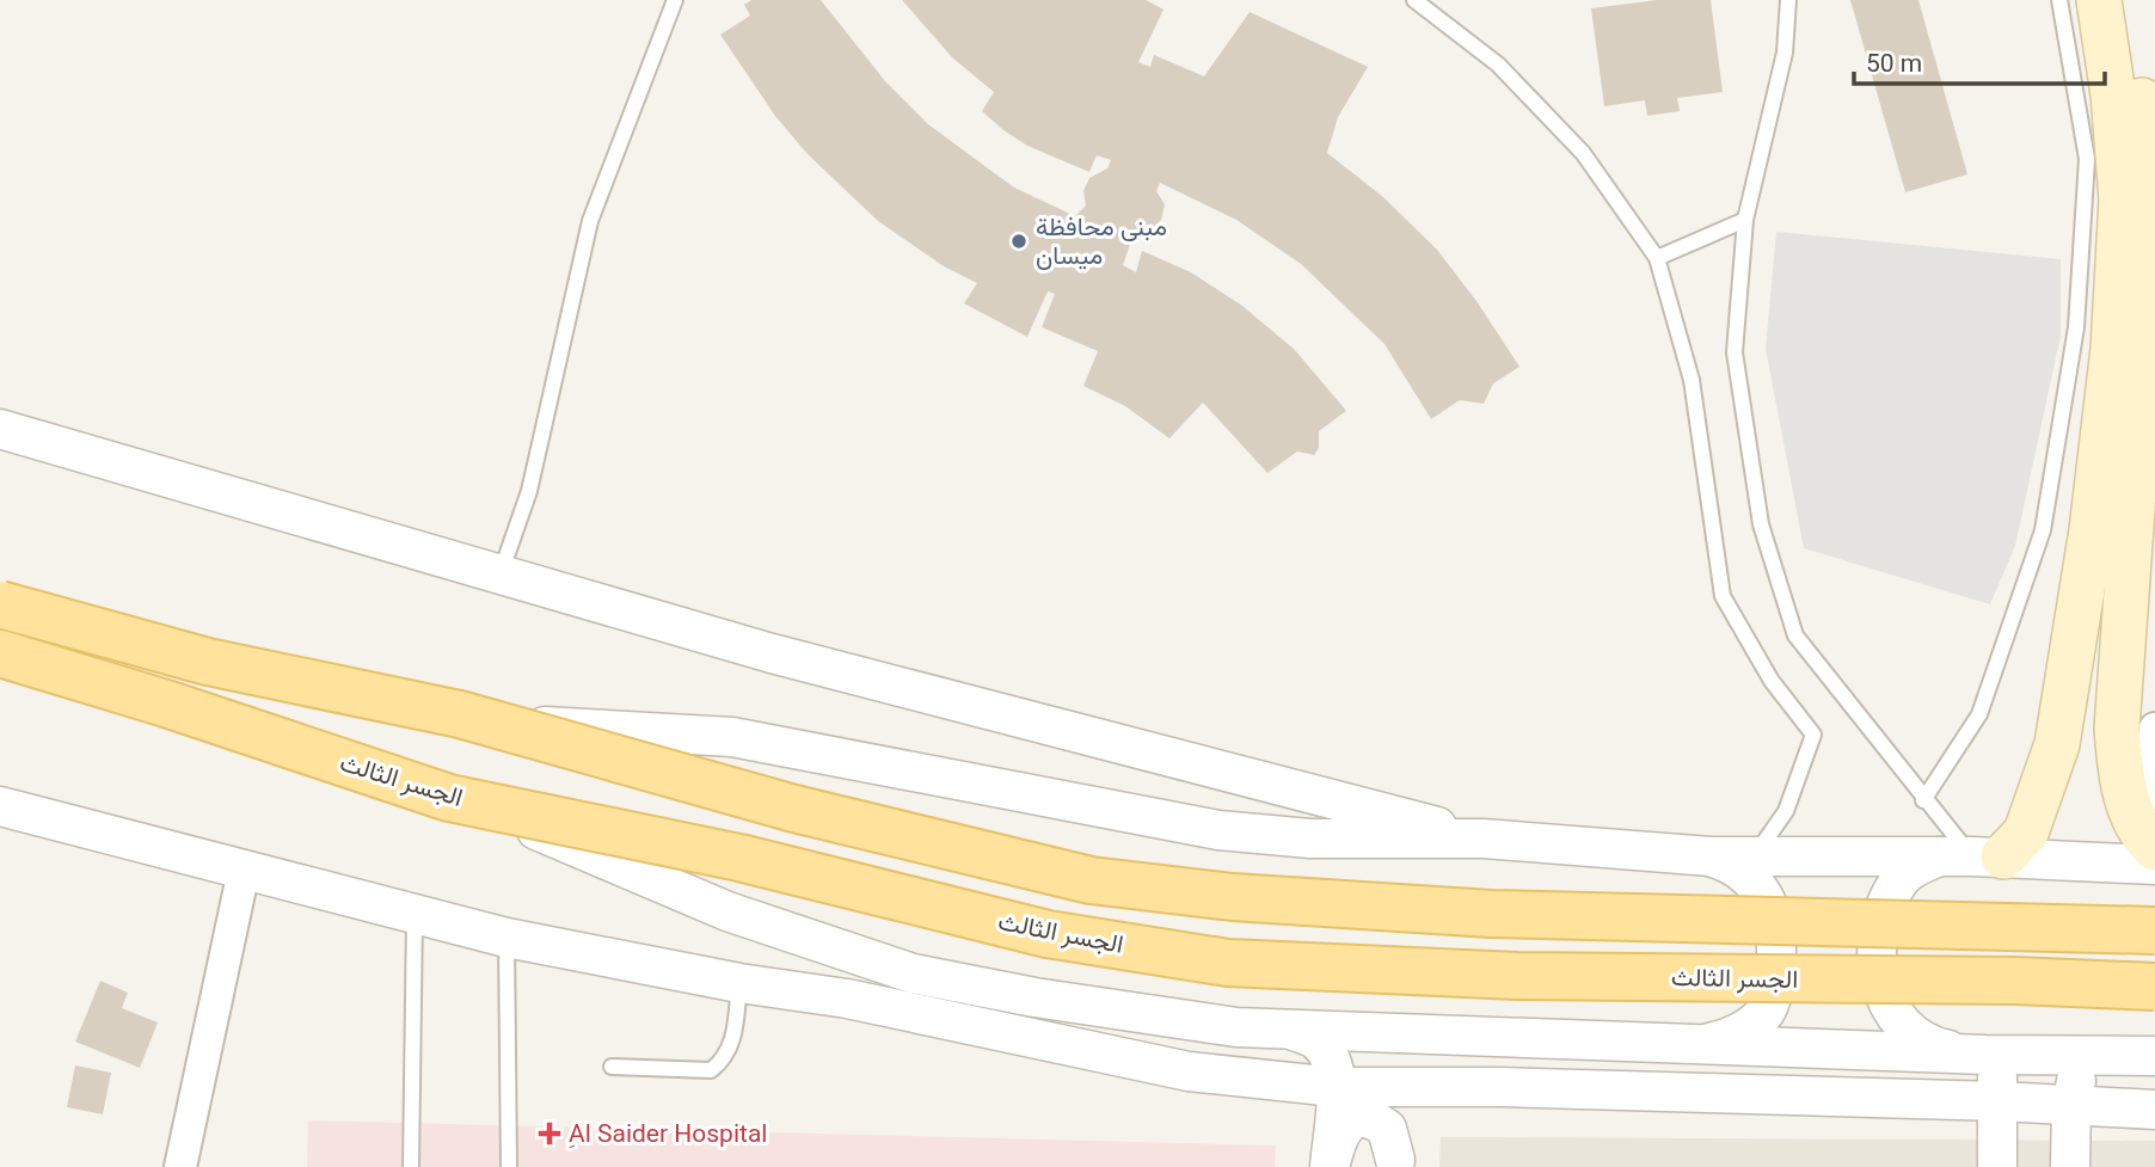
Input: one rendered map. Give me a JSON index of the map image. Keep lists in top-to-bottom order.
{
  "streets": {
    "main road": ["الجسر الثالث"]
  },
  "places": {
    "other": ["مبنى محافظة ميسان"],
    "health": ["ِAl Saider Hospital"]
  },
  "scale_bar": "50 m"
}
